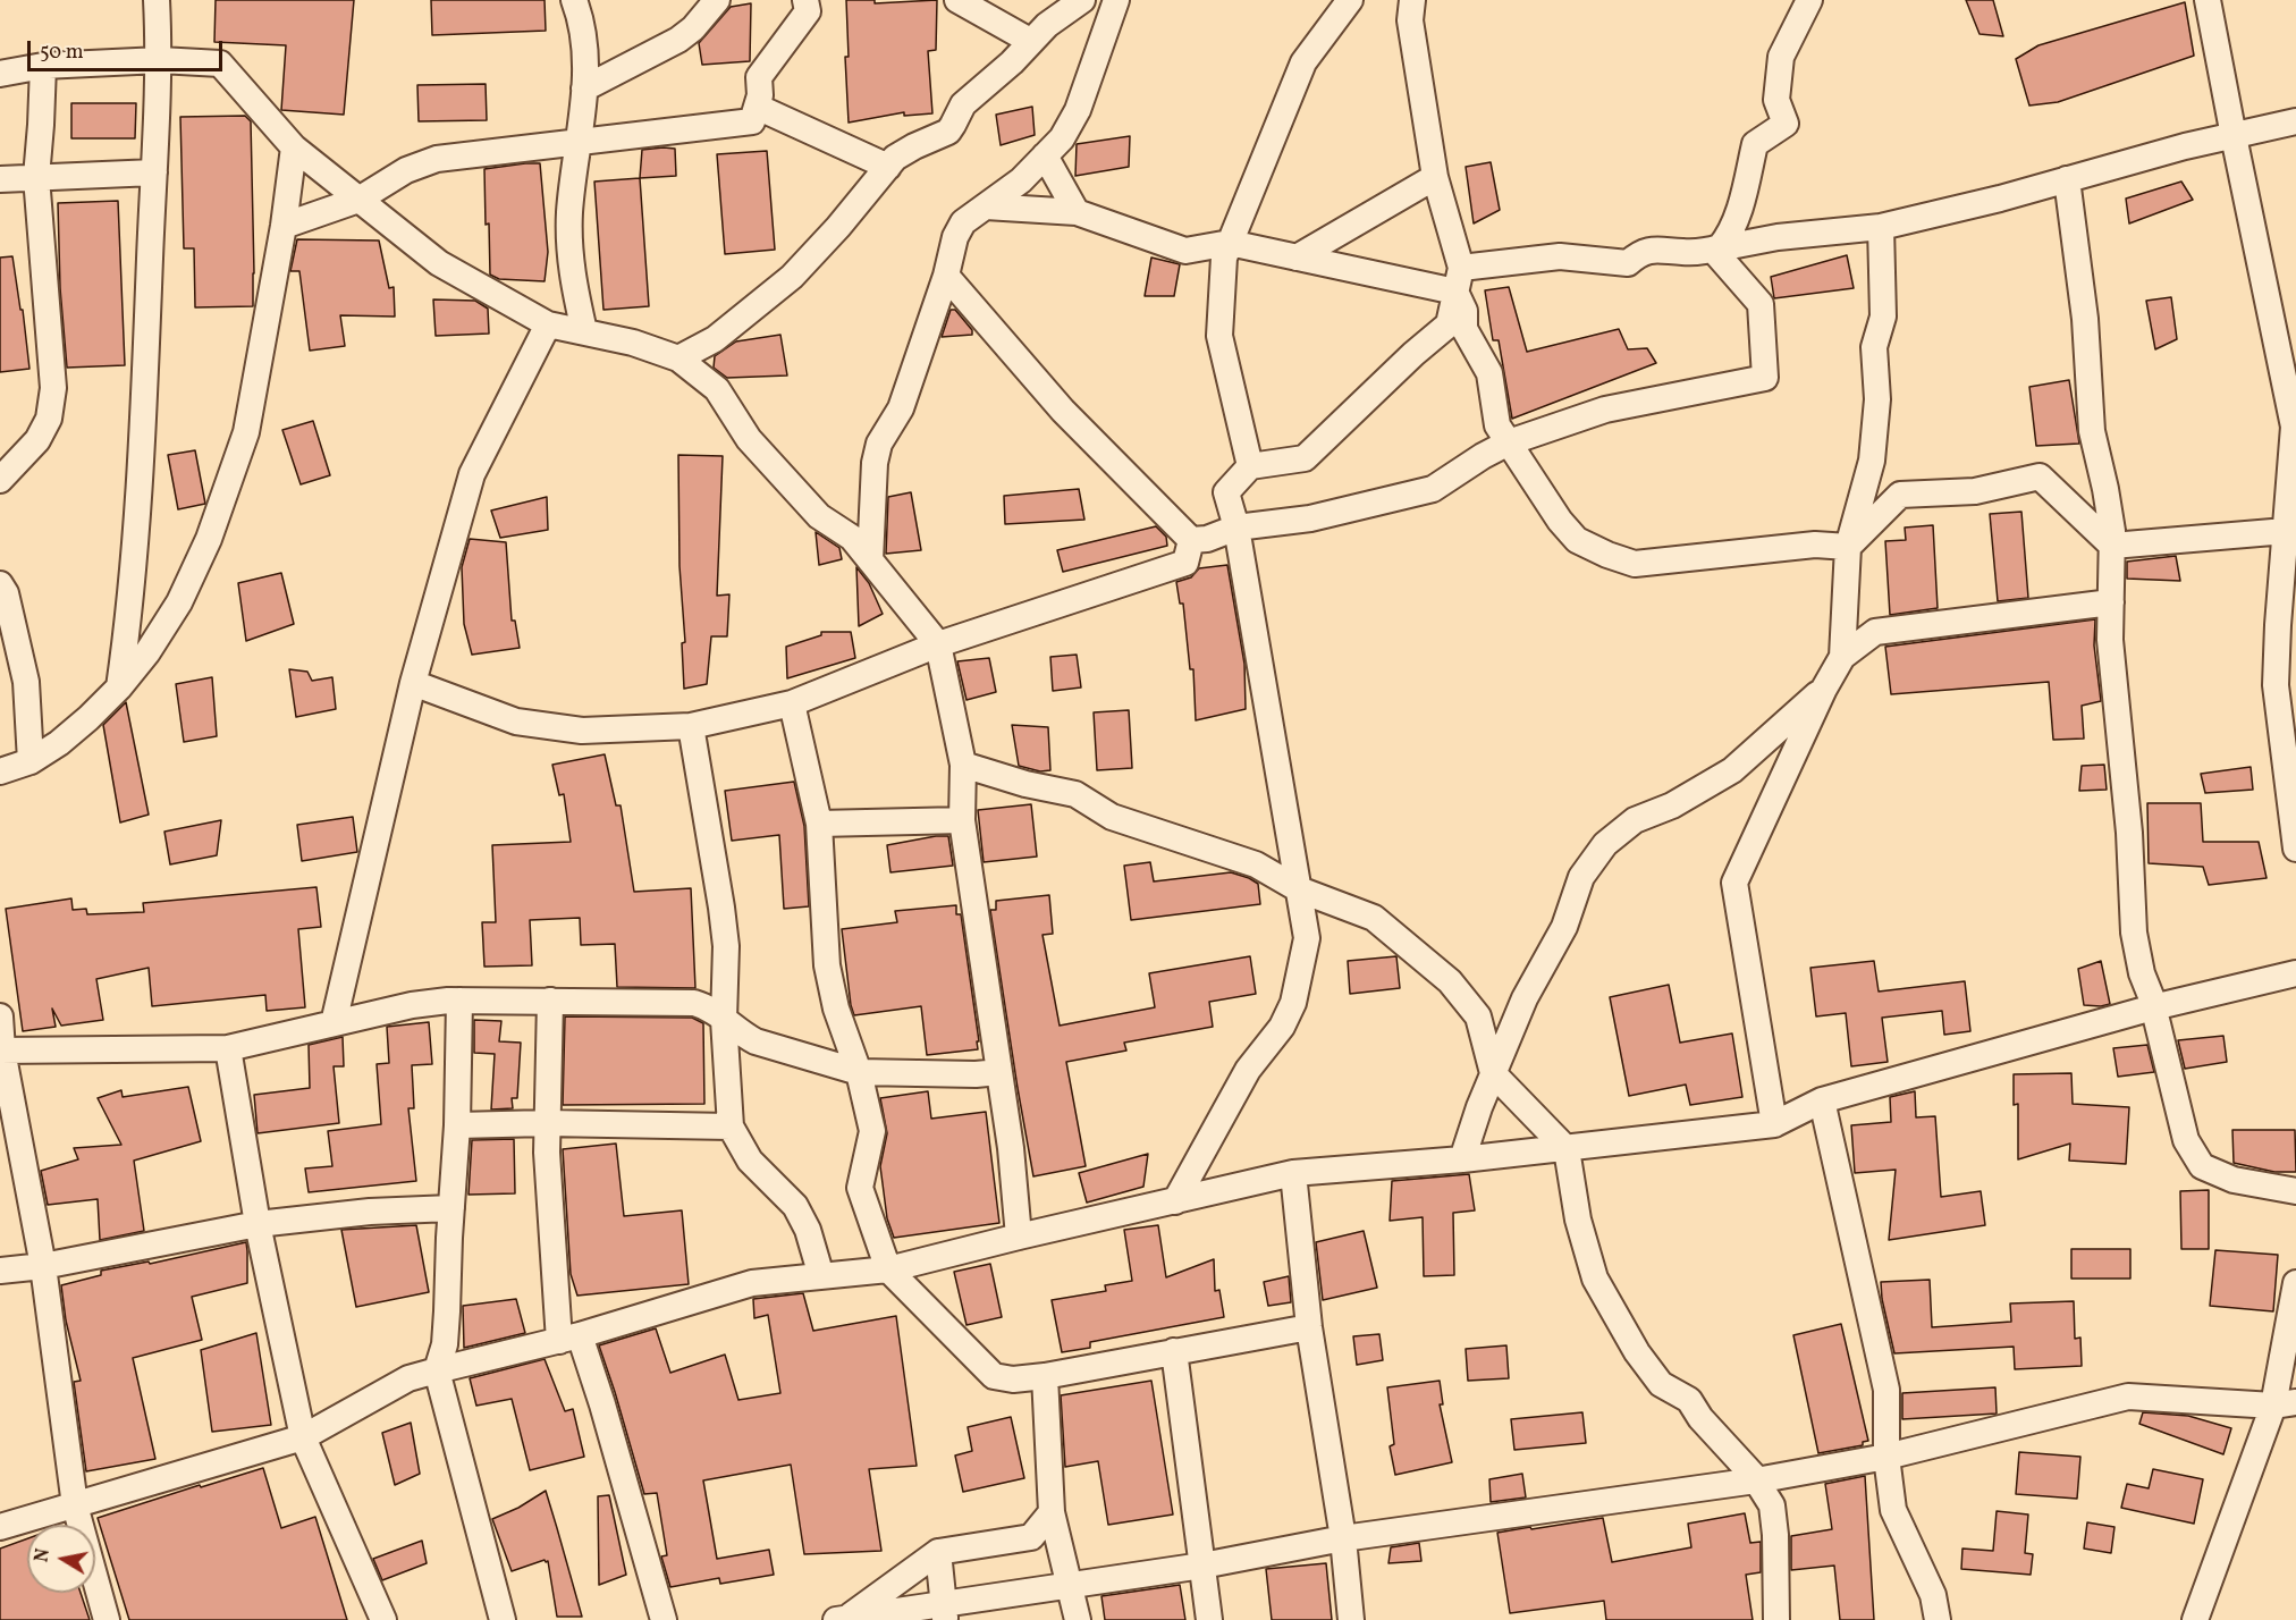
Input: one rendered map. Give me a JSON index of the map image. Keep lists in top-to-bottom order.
{
  "scale_bar": "50 m",
  "north": "left"
}
